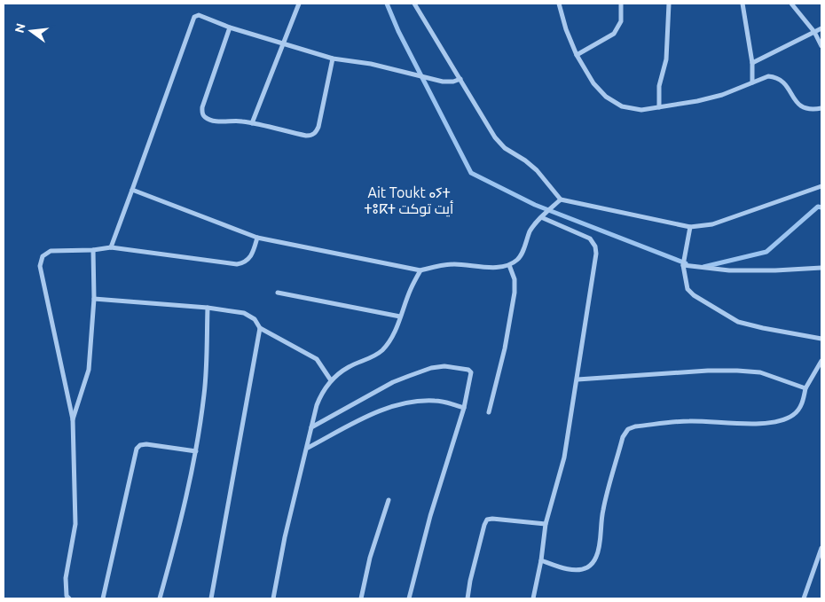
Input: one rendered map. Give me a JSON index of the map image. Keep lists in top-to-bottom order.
{
  "districts": ["Ait Toukt ⴰⵢⵜ ⵜⵓⴽⵜ أيت توكت"],
  "north": "left"
}
